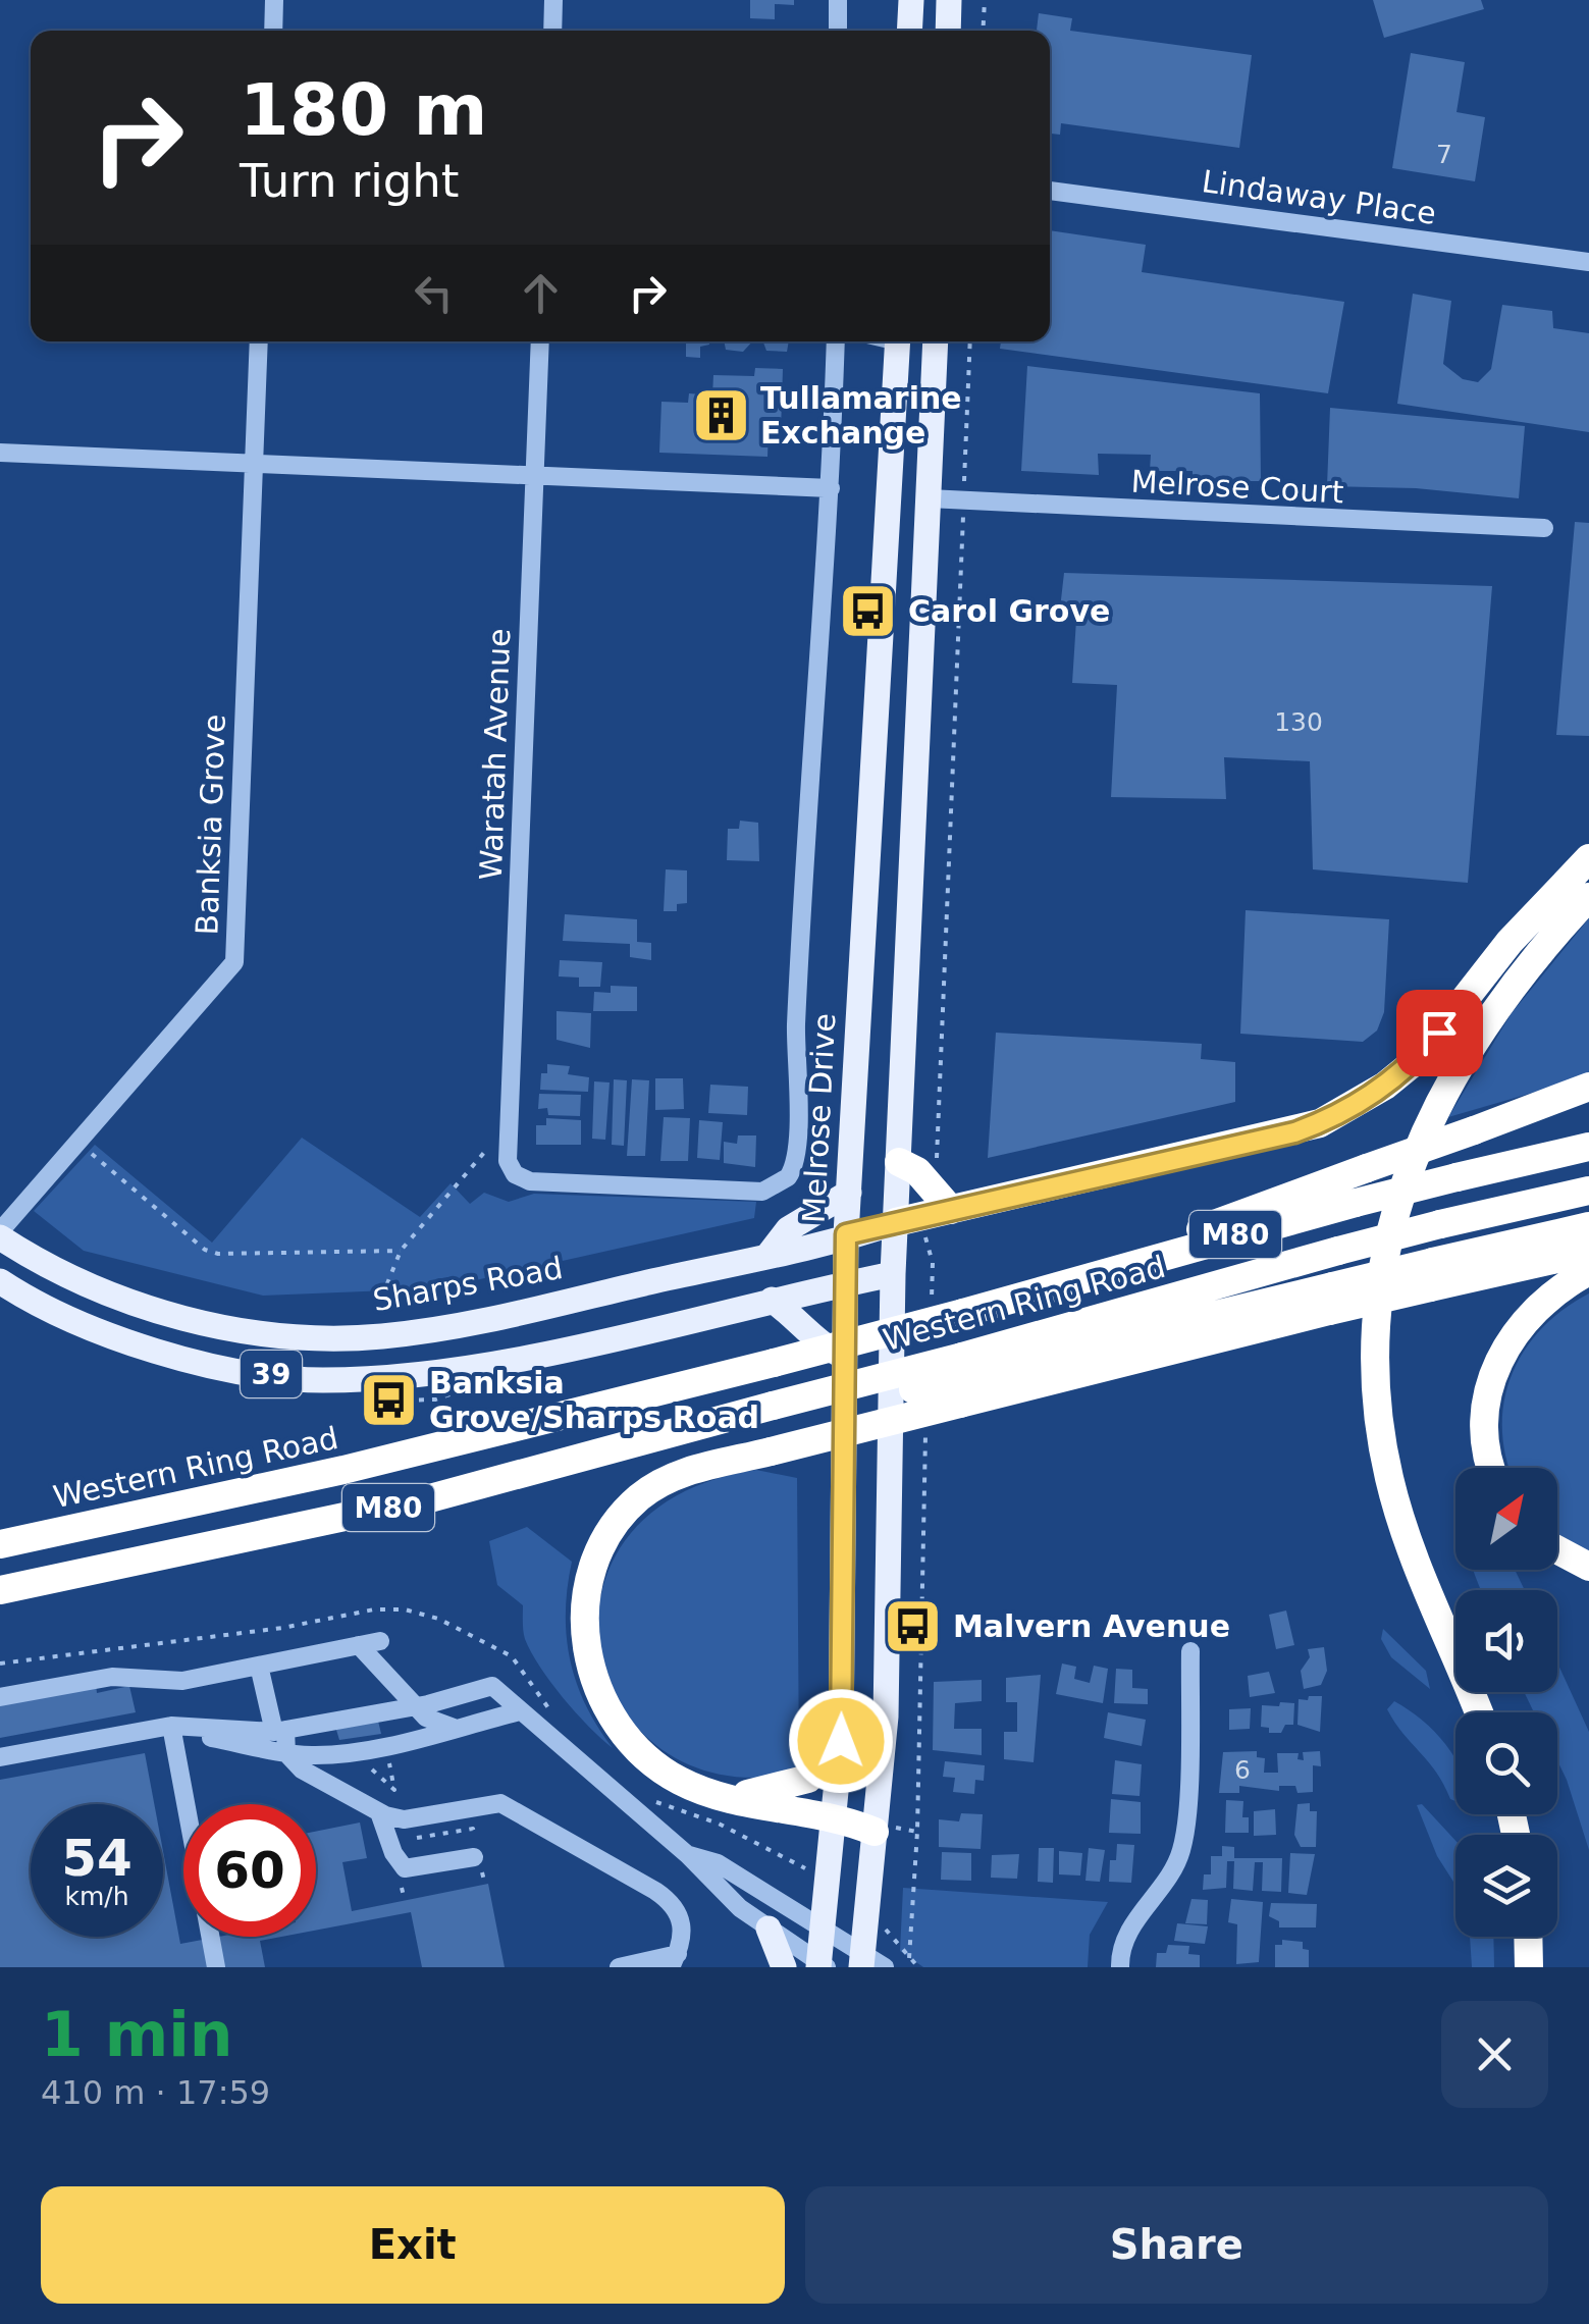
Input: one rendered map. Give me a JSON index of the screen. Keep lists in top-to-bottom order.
{
  "streets": {
    "highway": ["M80", "Western Ring Road"],
    "main road": ["Melrose Drive", "Sharps Road", "39"],
    "street": [
      "Lindaway Place",
      "Melrose Court",
      "Waratah Avenue",
      "Banksia Grove"
    ]
  },
  "crossings": [
    ["Waratah Avenue", "Melrose Drive"],
    ["Banksia Grove", "Sharps Road"],
    ["Melrose Drive", "Sharps Road"],
    ["Melrose Drive", "39"]
  ],
  "places": {
    "building": ["Tullamarine Exchange"],
    "bus stop": ["Carol Grove", "Banksia Grove/Sharps Road", "Malvern Avenue"]
  },
  "house_numbers": ["7", "130", "6"],
  "north": "top right",
  "page": {
    "turn": ["180 m", "Turn right"],
    "speed": "54 km/h",
    "limit": "60",
    "heading": ["1 min", "410 m · 17:59"],
    "buttons": ["Exit", "Share"]
  }
}
